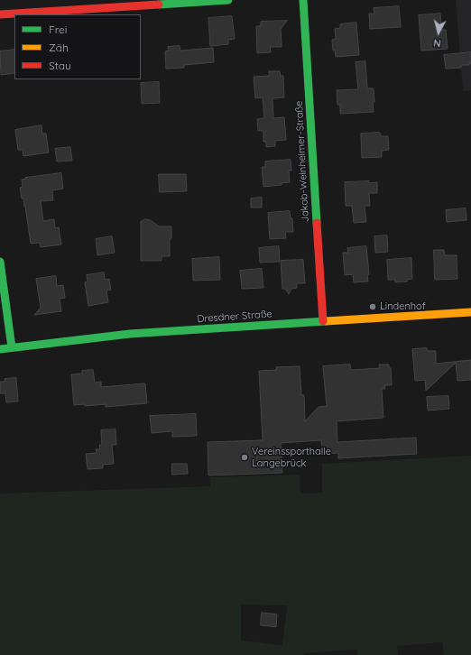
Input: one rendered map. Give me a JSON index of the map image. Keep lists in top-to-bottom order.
{
  "streets": {
    "street": ["Jakob-Weinheimer-Straße", "Dresdner Straße"]
  },
  "crossings": [
    ["Jakob-Weinheimer-Straße", "Dresdner Straße"]
  ],
  "places": ["Lindenhof", "Vereinssporthalle Langebrück"],
  "legend": ["Frei", "Zäh", "Stau"],
  "north": "bottom"
}
